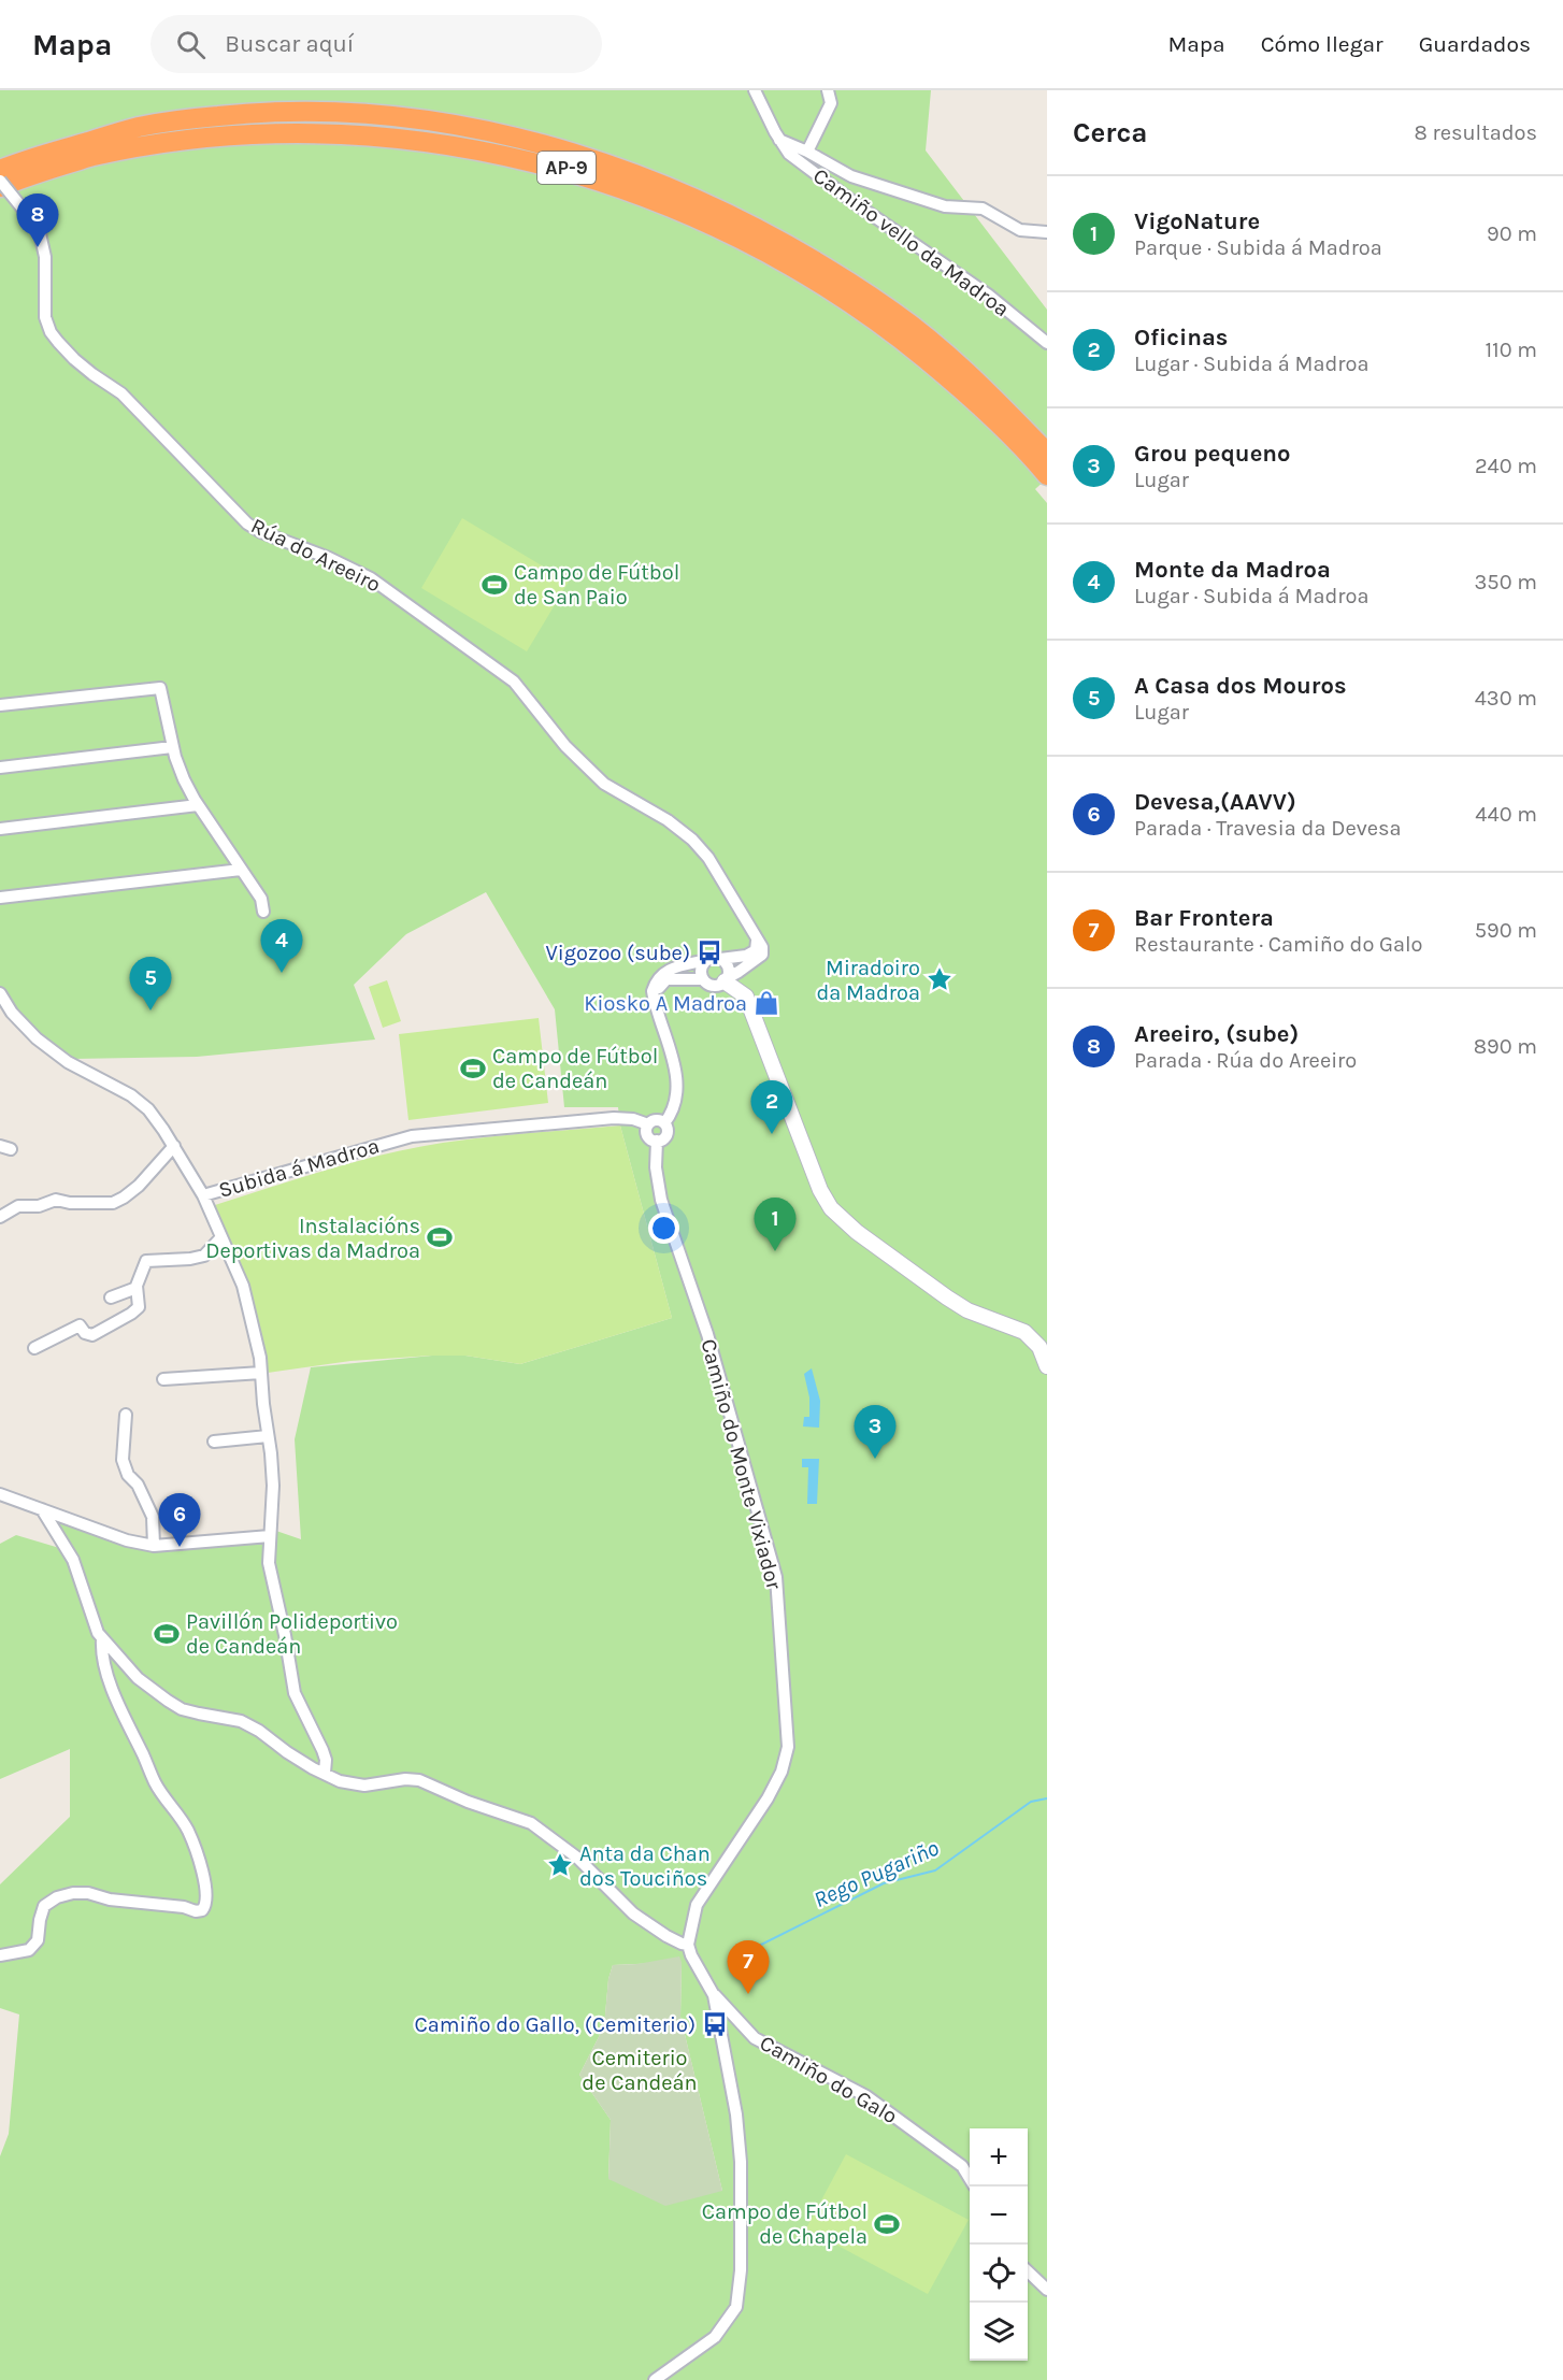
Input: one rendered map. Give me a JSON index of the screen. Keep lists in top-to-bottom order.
{
  "streets": {
    "highway": ["AP-9"],
    "street": [
      "Camiño vello da Madroa",
      "Rúa do Areeiro",
      "Subida á Madroa",
      "Camiño do Monte Vixiador",
      "Camiño do Galo"
    ]
  },
  "crossings": [
    ["Subida á Madroa", "Camiño do Monte Vixiador"]
  ],
  "water": ["Rego Pugariño"],
  "parks": ["Cemiterio de Candeán"],
  "places": {
    "sports": [
      "Campo de Fútbol de San Paio",
      "Campo de Fútbol de Candeán",
      "Instalacións Deportivas da Madroa",
      "Pavillón Polideportivo de Candeán",
      "Campo de Fútbol de Chapela"
    ],
    "bus stop": ["Vigozoo (sube)", "Camiño do Gallo, (Cemiterio)"],
    "place": ["Miradoiro da Madroa", "Anta da Chan dos Touciños"],
    "shop": ["Kiosko A Madroa"]
  },
  "page": {
    "header": "Mapa",
    "search": "Buscar aquí",
    "nav": ["Mapa", "Cómo llegar", "Guardados"],
    "heading": ["Cerca", "8 resultados"],
    "list": [
      {
        "mark": "1",
        "name": "VigoNature",
        "note": "Parque · Subida á Madroa",
        "value": "90 m"
      },
      {
        "mark": "2",
        "name": "Oficinas",
        "note": "Lugar · Subida á Madroa",
        "value": "110 m"
      },
      {
        "mark": "3",
        "name": "Grou pequeno",
        "note": "Lugar",
        "value": "240 m"
      },
      {
        "mark": "4",
        "name": "Monte da Madroa",
        "note": "Lugar · Subida á Madroa",
        "value": "350 m"
      },
      {
        "mark": "5",
        "name": "A Casa dos Mouros",
        "note": "Lugar",
        "value": "430 m"
      },
      {
        "mark": "6",
        "name": "Devesa,(AAVV)",
        "note": "Parada · Travesia da Devesa",
        "value": "440 m"
      },
      {
        "mark": "7",
        "name": "Bar Frontera",
        "note": "Restaurante · Camiño do Galo",
        "value": "590 m"
      },
      {
        "mark": "8",
        "name": "Areeiro, (sube)",
        "note": "Parada · Rúa do Areeiro",
        "value": "890 m"
      }
    ],
    "pins": [
      "8",
      "4",
      "5",
      "2",
      "1",
      "3",
      "6",
      "7"
    ],
    "map_buttons": ["+", "−"]
  }
}
